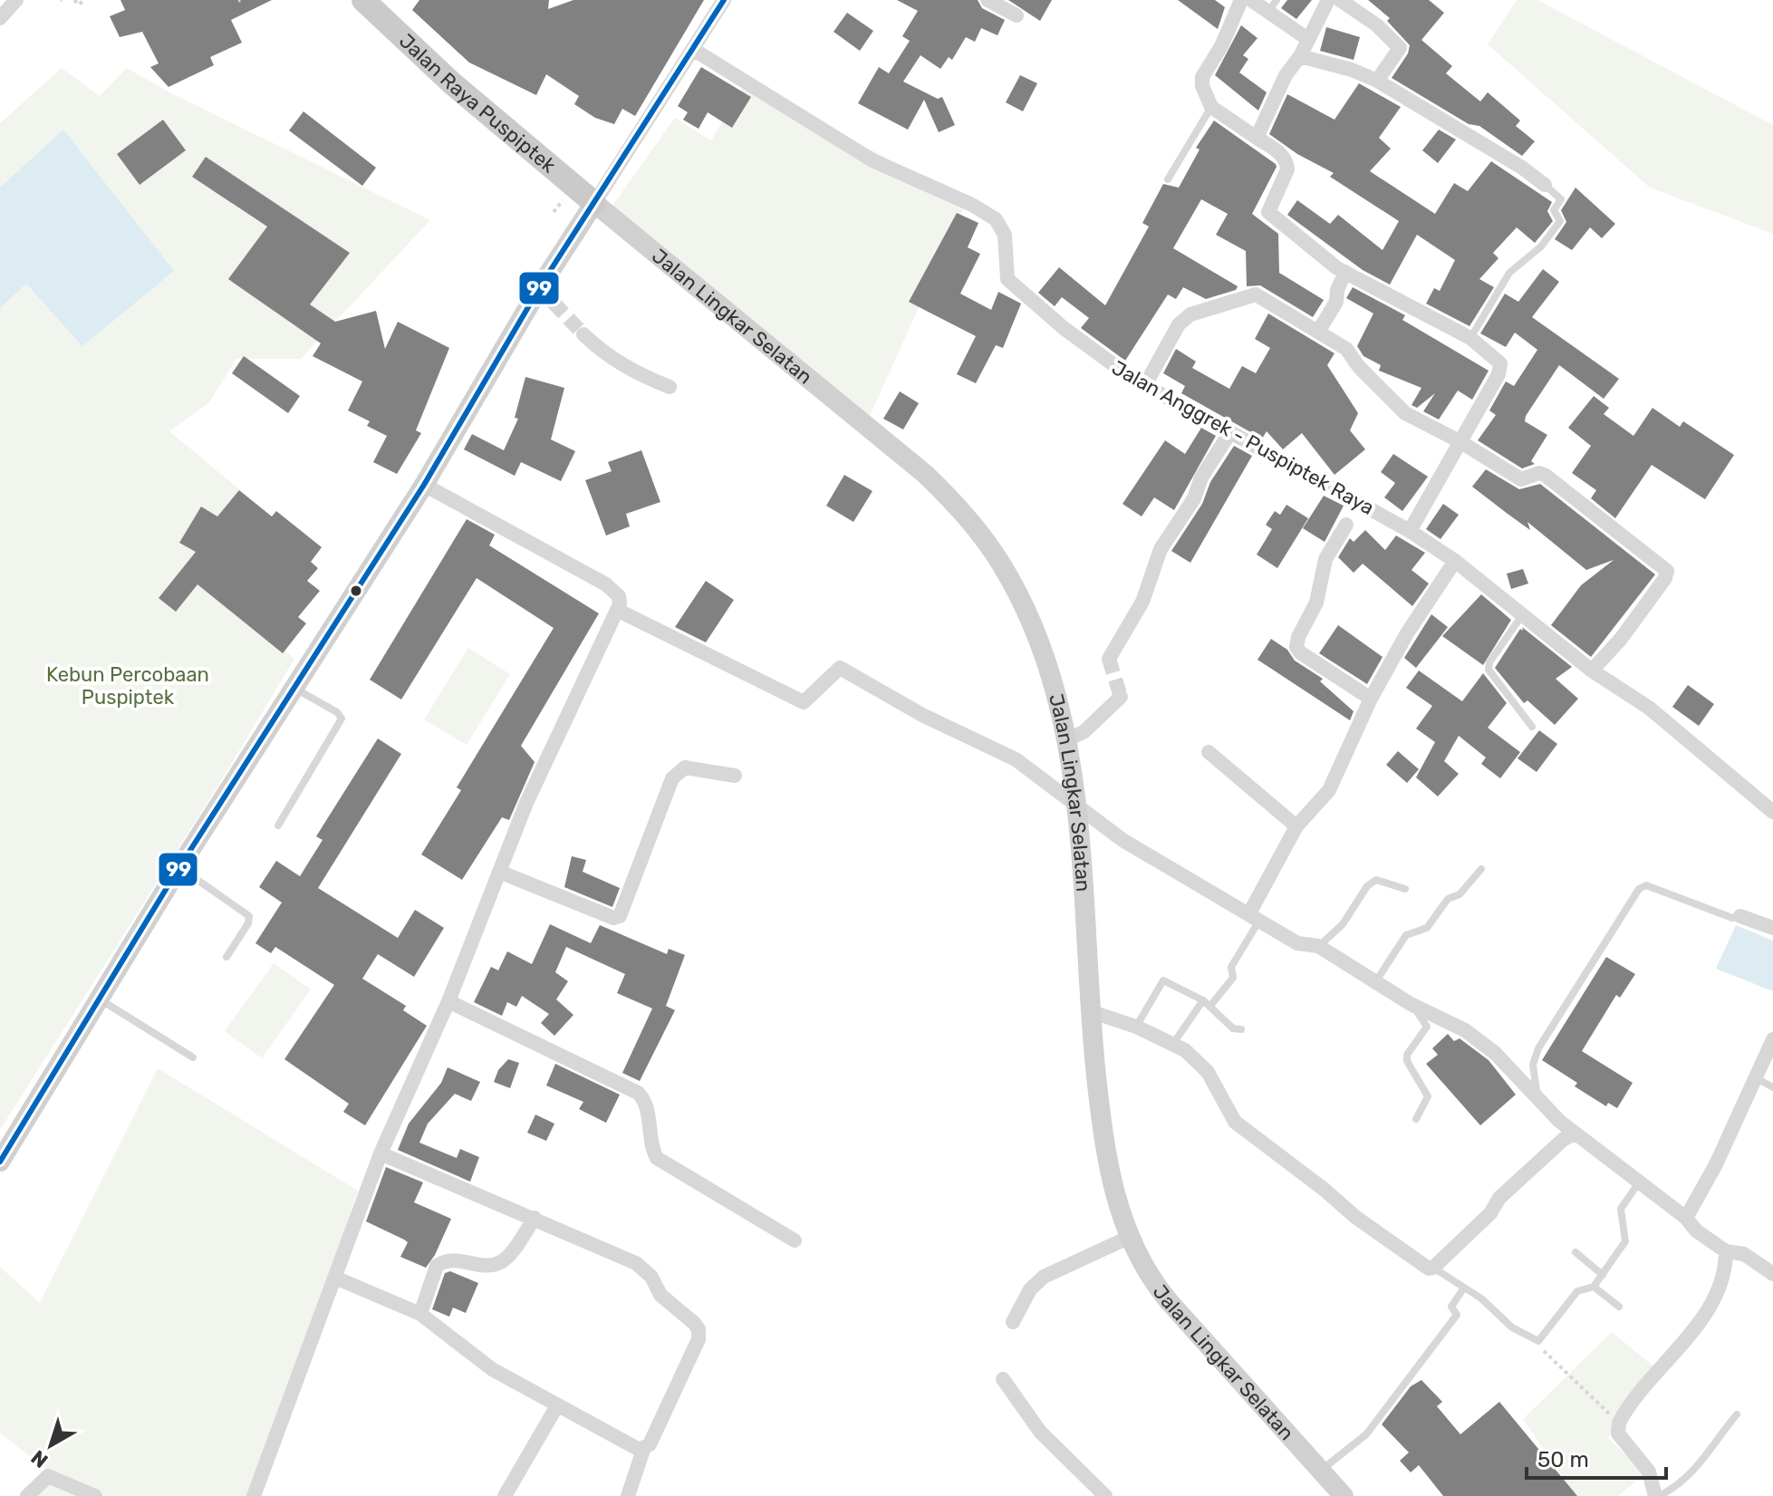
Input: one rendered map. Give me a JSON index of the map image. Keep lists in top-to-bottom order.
{
  "streets": {
    "main road": ["Jalan Raya Puspiptek", "Jalan Lingkar Selatan"],
    "street": ["Jalan Anggrek - Puspiptek Raya"]
  },
  "crossings": [
    ["Jalan Raya Puspiptek", "Jalan Lingkar Selatan"]
  ],
  "parks": ["Kebun Percobaan Puspiptek"],
  "lines": ["transit line 99"],
  "scale_bar": "50 m",
  "north": "bottom left"
}
